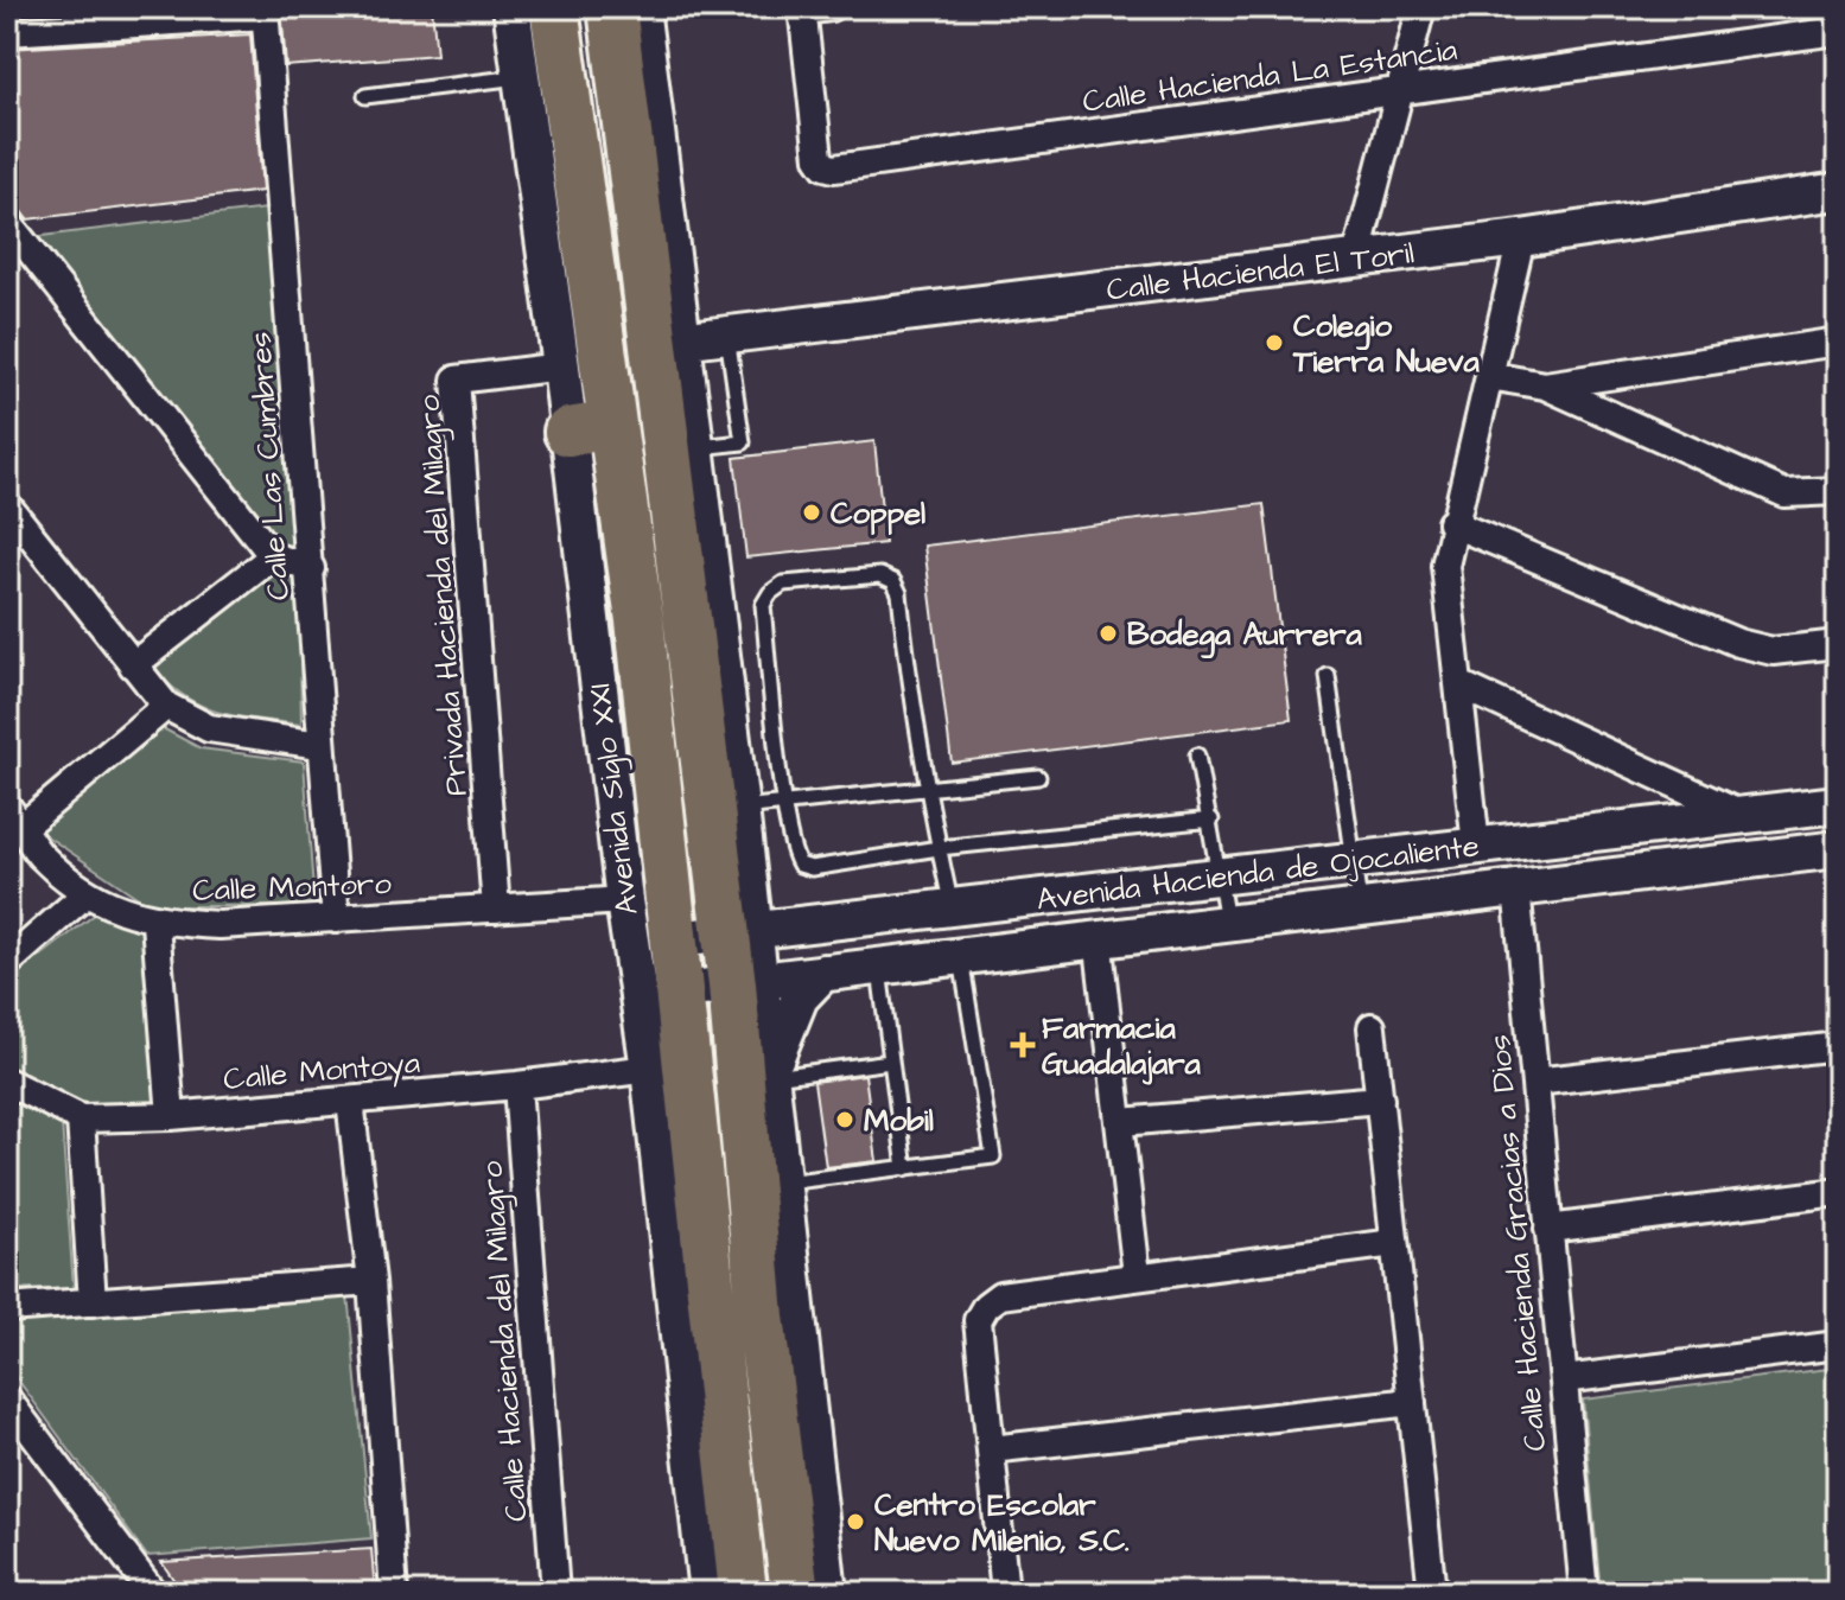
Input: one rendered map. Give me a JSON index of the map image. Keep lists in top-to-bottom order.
{
  "streets": {
    "highway": ["Avenida Siglo XXI"],
    "street": [
      "Calle Hacienda La Estancia",
      "Calle Hacienda El Toril",
      "Calle Las Cumbres",
      "Privada Hacienda del Milagro",
      "Avenida Hacienda de Ojocaliente",
      "Calle Montoro",
      "Calle Montoya",
      "Calle Hacienda Gracias a Dios",
      "Calle Hacienda del Milagro"
    ]
  },
  "crossings": [
    ["Calle Las Cumbres", "Calle Montoro"],
    ["Privada Hacienda del Milagro", "Avenida Siglo XXI"],
    ["Privada Hacienda del Milagro", "Calle Montoro"],
    ["Avenida Siglo XXI", "Avenida Hacienda de Ojocaliente"],
    ["Avenida Siglo XXI", "Calle Montoro"],
    ["Avenida Siglo XXI", "Calle Montoya"],
    ["Avenida Hacienda de Ojocaliente", "Calle Hacienda Gracias a Dios"],
    ["Calle Montoya", "Calle Hacienda del Milagro"]
  ],
  "places": {
    "other": [
      "Colegio Tierra Nueva",
      "Coppel",
      "Bodega Aurrera",
      "Mobil",
      "Centro Escolar Nuevo Milenio, S.C."
    ],
    "health": ["Farmacia Guadalajara"]
  }
}
